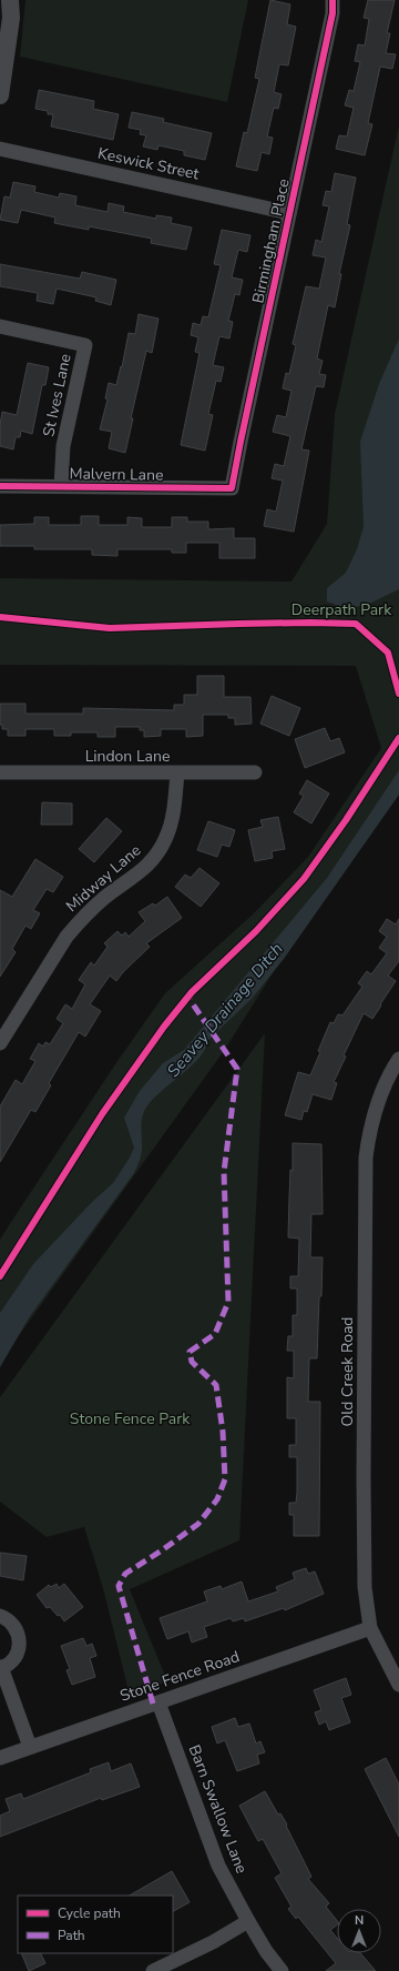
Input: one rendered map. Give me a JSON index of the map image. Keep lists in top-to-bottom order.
{
  "streets": {
    "street": [
      "Keswick Street",
      "Birmingham Place",
      "St Ives Lane",
      "Malvern Lane",
      "Lindon Lane",
      "Midway Lane",
      "Old Creek Road",
      "Stone Fence Road",
      "Barn Swallow Lane"
    ]
  },
  "crossings": [
    ["Keswick Street", "Birmingham Place"],
    ["Birmingham Place", "Malvern Lane"],
    ["St Ives Lane", "Malvern Lane"],
    ["Lindon Lane", "Midway Lane"],
    ["Old Creek Road", "Stone Fence Road"],
    ["Stone Fence Road", "Barn Swallow Lane"]
  ],
  "water": ["Seavey Drainage Ditch"],
  "parks": ["Deerpath Park", "Stone Fence Park"],
  "legend": ["Cycle path", "Path"],
  "north": "top"
}
